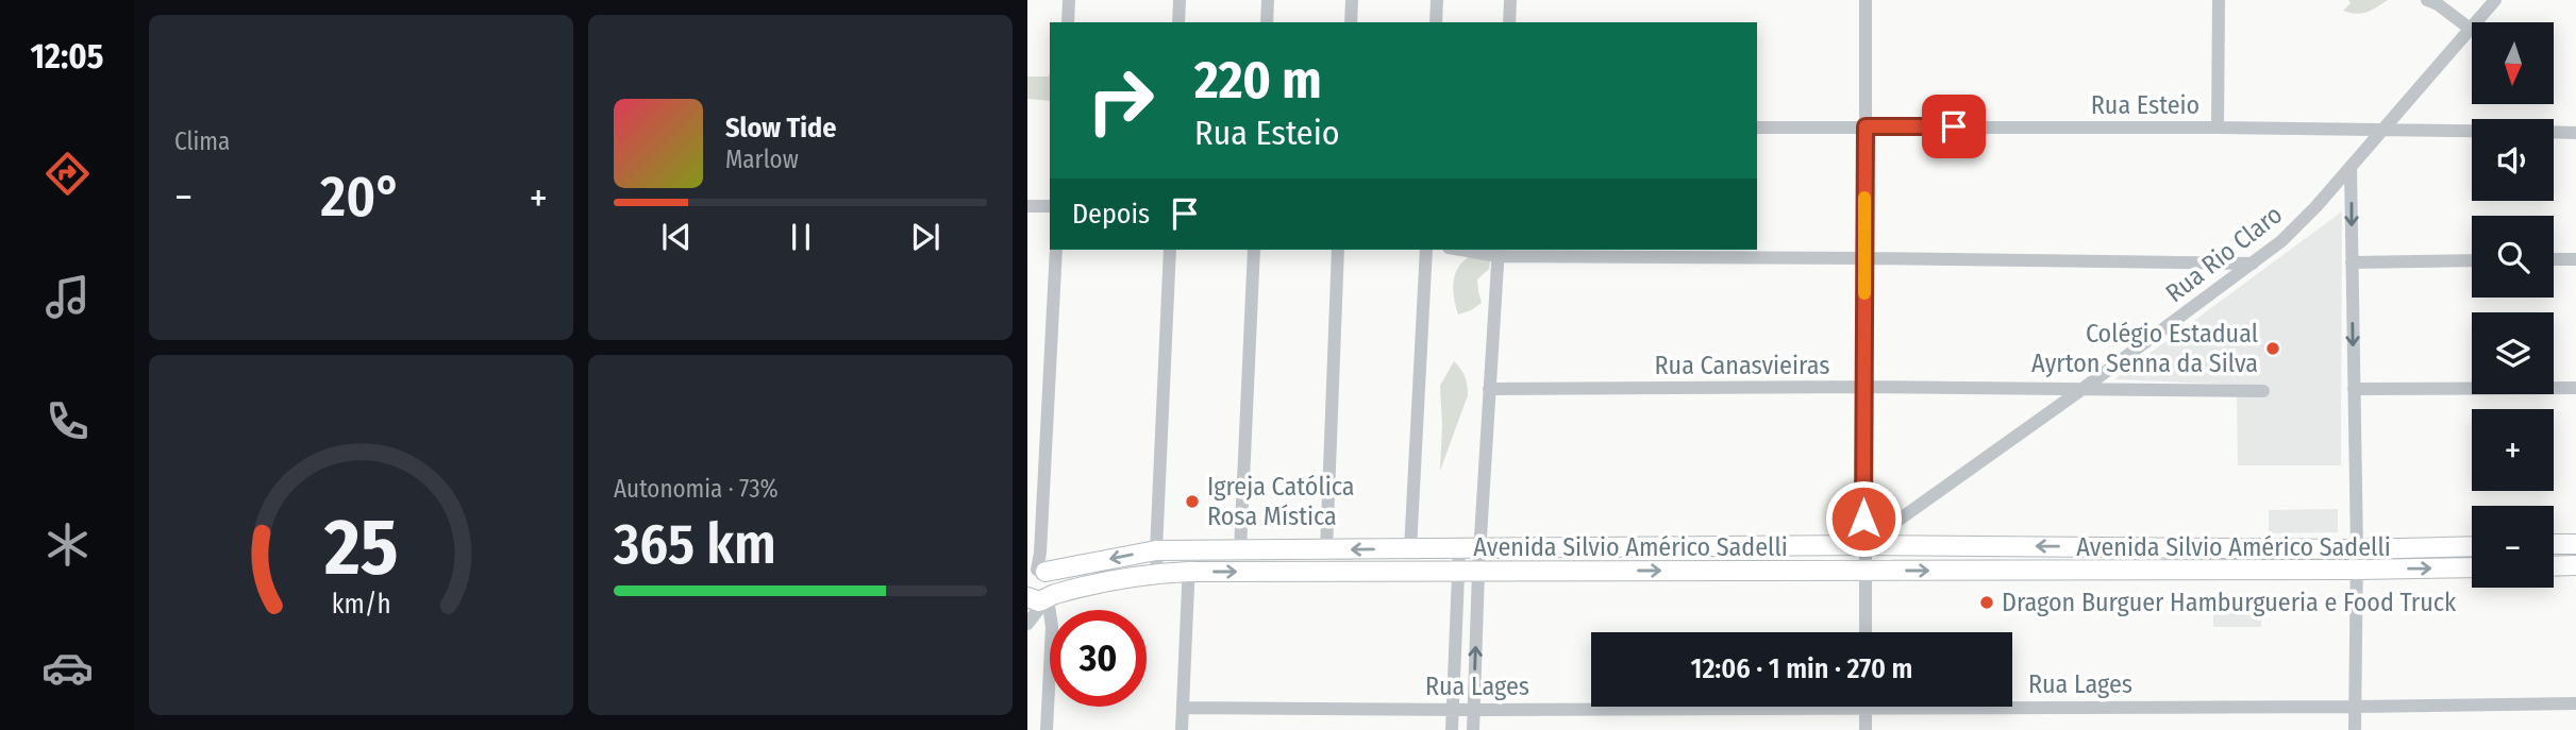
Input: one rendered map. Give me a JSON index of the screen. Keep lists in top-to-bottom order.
{
  "streets": {
    "main road": ["Avenida Silvio Américo Sadelli"],
    "street": [
      "Rua Esteio",
      "Rua Rio Claro",
      "Rua Canasvieiras",
      "Rua Lages"
    ]
  },
  "crossings": [
    ["Rua Esteio", "Rua Rio Claro"],
    ["Rua Rio Claro", "Rua Canasvieiras"],
    ["Rua Rio Claro", "Avenida Silvio Américo Sadelli"]
  ],
  "places": ["Colégio Estadual Ayrton Senna da Silva", "Igreja Católica Rosa Mística", "Dragon Burguer Hamburgueria e Food Truck"],
  "north": "bottom",
  "page": {
    "tabs": "12:05",
    "tile": [
      "Clima",
      ["Autonomia · 73%", "365 km"]
    ],
    "map_buttons": ["+", "−"],
    "turn": ["220 m", "Rua Esteio"],
    "song": ["Slow Tide", "Marlow"],
    "heat": ["−", "20°", "+"],
    "then": "Depois",
    "limit": "30",
    "trip": "12:06 · 1 min · 270 m",
    "gauge": ["25", "km/h"]
  }
}
